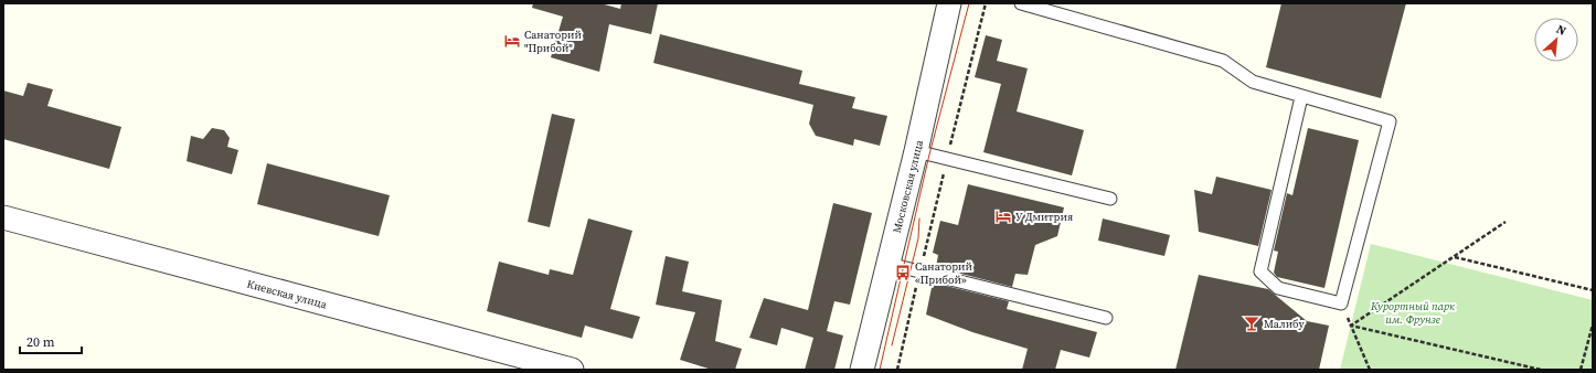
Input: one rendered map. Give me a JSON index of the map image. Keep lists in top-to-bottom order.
{
  "streets": {
    "street": ["Московская улица", "Киевская улица"]
  },
  "parks": ["Курортный парк им. Фрунзе"],
  "places": {
    "hotel": ["Санаторий \"Прибой\"", "У Дмитрия"],
    "bus stop": ["Санаторий «Прибой»"],
    "bar": ["Малибу"]
  },
  "scale_bar": "20 m",
  "north": "top right"
}
